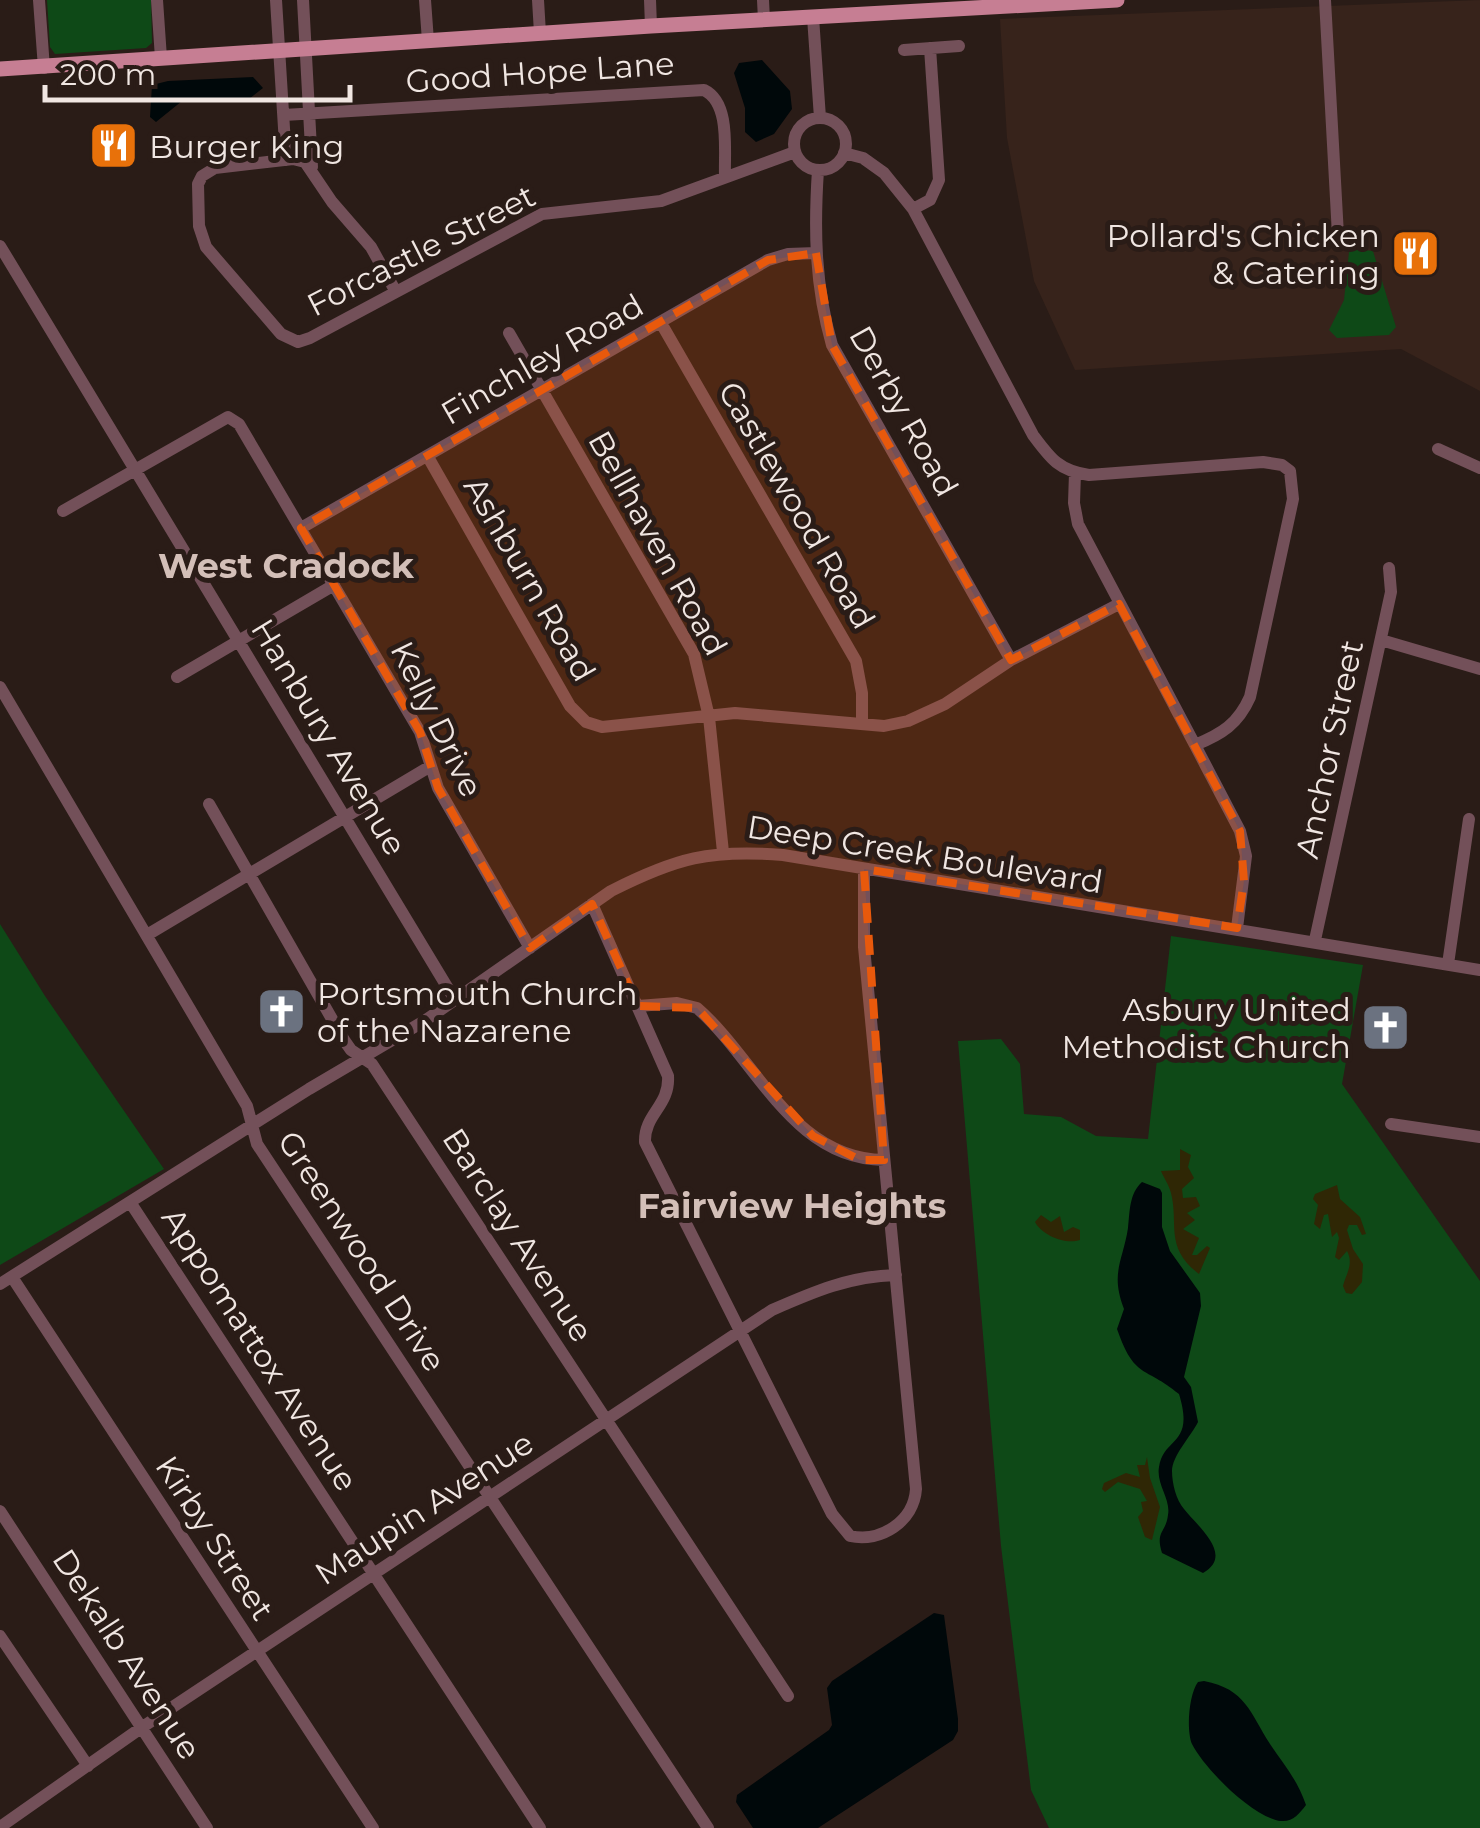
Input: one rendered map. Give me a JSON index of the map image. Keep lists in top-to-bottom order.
{
  "streets": {
    "street": [
      "Good Hope Lane",
      "Forcastle Street",
      "Finchley Road",
      "Derby Road",
      "Castlewood Road",
      "Bellhaven Road",
      "Ashburn Road",
      "Kelly Drive",
      "Hanbury Avenue",
      "Anchor Street",
      "Deep Creek Boulevard",
      "Barclay Avenue",
      "Greenwood Drive",
      "Appomattox Avenue",
      "Maupin Avenue",
      "Kirby Street",
      "Dekalb Avenue"
    ]
  },
  "crossings": [
    ["Good Hope Lane", "Forcastle Street"],
    ["Forcastle Street", "Derby Road"],
    ["Finchley Road", "Derby Road"],
    ["Finchley Road", "Castlewood Road"],
    ["Finchley Road", "Bellhaven Road"],
    ["Finchley Road", "Ashburn Road"],
    ["Finchley Road", "Kelly Drive"],
    ["Bellhaven Road", "Ashburn Road"],
    ["Bellhaven Road", "Deep Creek Boulevard"],
    ["Kelly Drive", "Hanbury Avenue"],
    ["Kelly Drive", "Deep Creek Boulevard"],
    ["Hanbury Avenue", "Deep Creek Boulevard"],
    ["Anchor Street", "Deep Creek Boulevard"],
    ["Deep Creek Boulevard", "Barclay Avenue"],
    ["Deep Creek Boulevard", "Greenwood Drive"],
    ["Deep Creek Boulevard", "Appomattox Avenue"],
    ["Deep Creek Boulevard", "Kirby Street"],
    ["Barclay Avenue", "Maupin Avenue"],
    ["Greenwood Drive", "Maupin Avenue"],
    ["Appomattox Avenue", "Maupin Avenue"],
    ["Maupin Avenue", "Kirby Street"],
    ["Maupin Avenue", "Dekalb Avenue"]
  ],
  "districts": ["West Cradock", "Fairview Heights"],
  "places": {
    "restaurant": ["Burger King", "Pollard's Chicken & Catering"],
    "church": ["Portsmouth Church of the Nazarene", "Asbury United Methodist Church"]
  },
  "scale_bar": "200 m"
}
